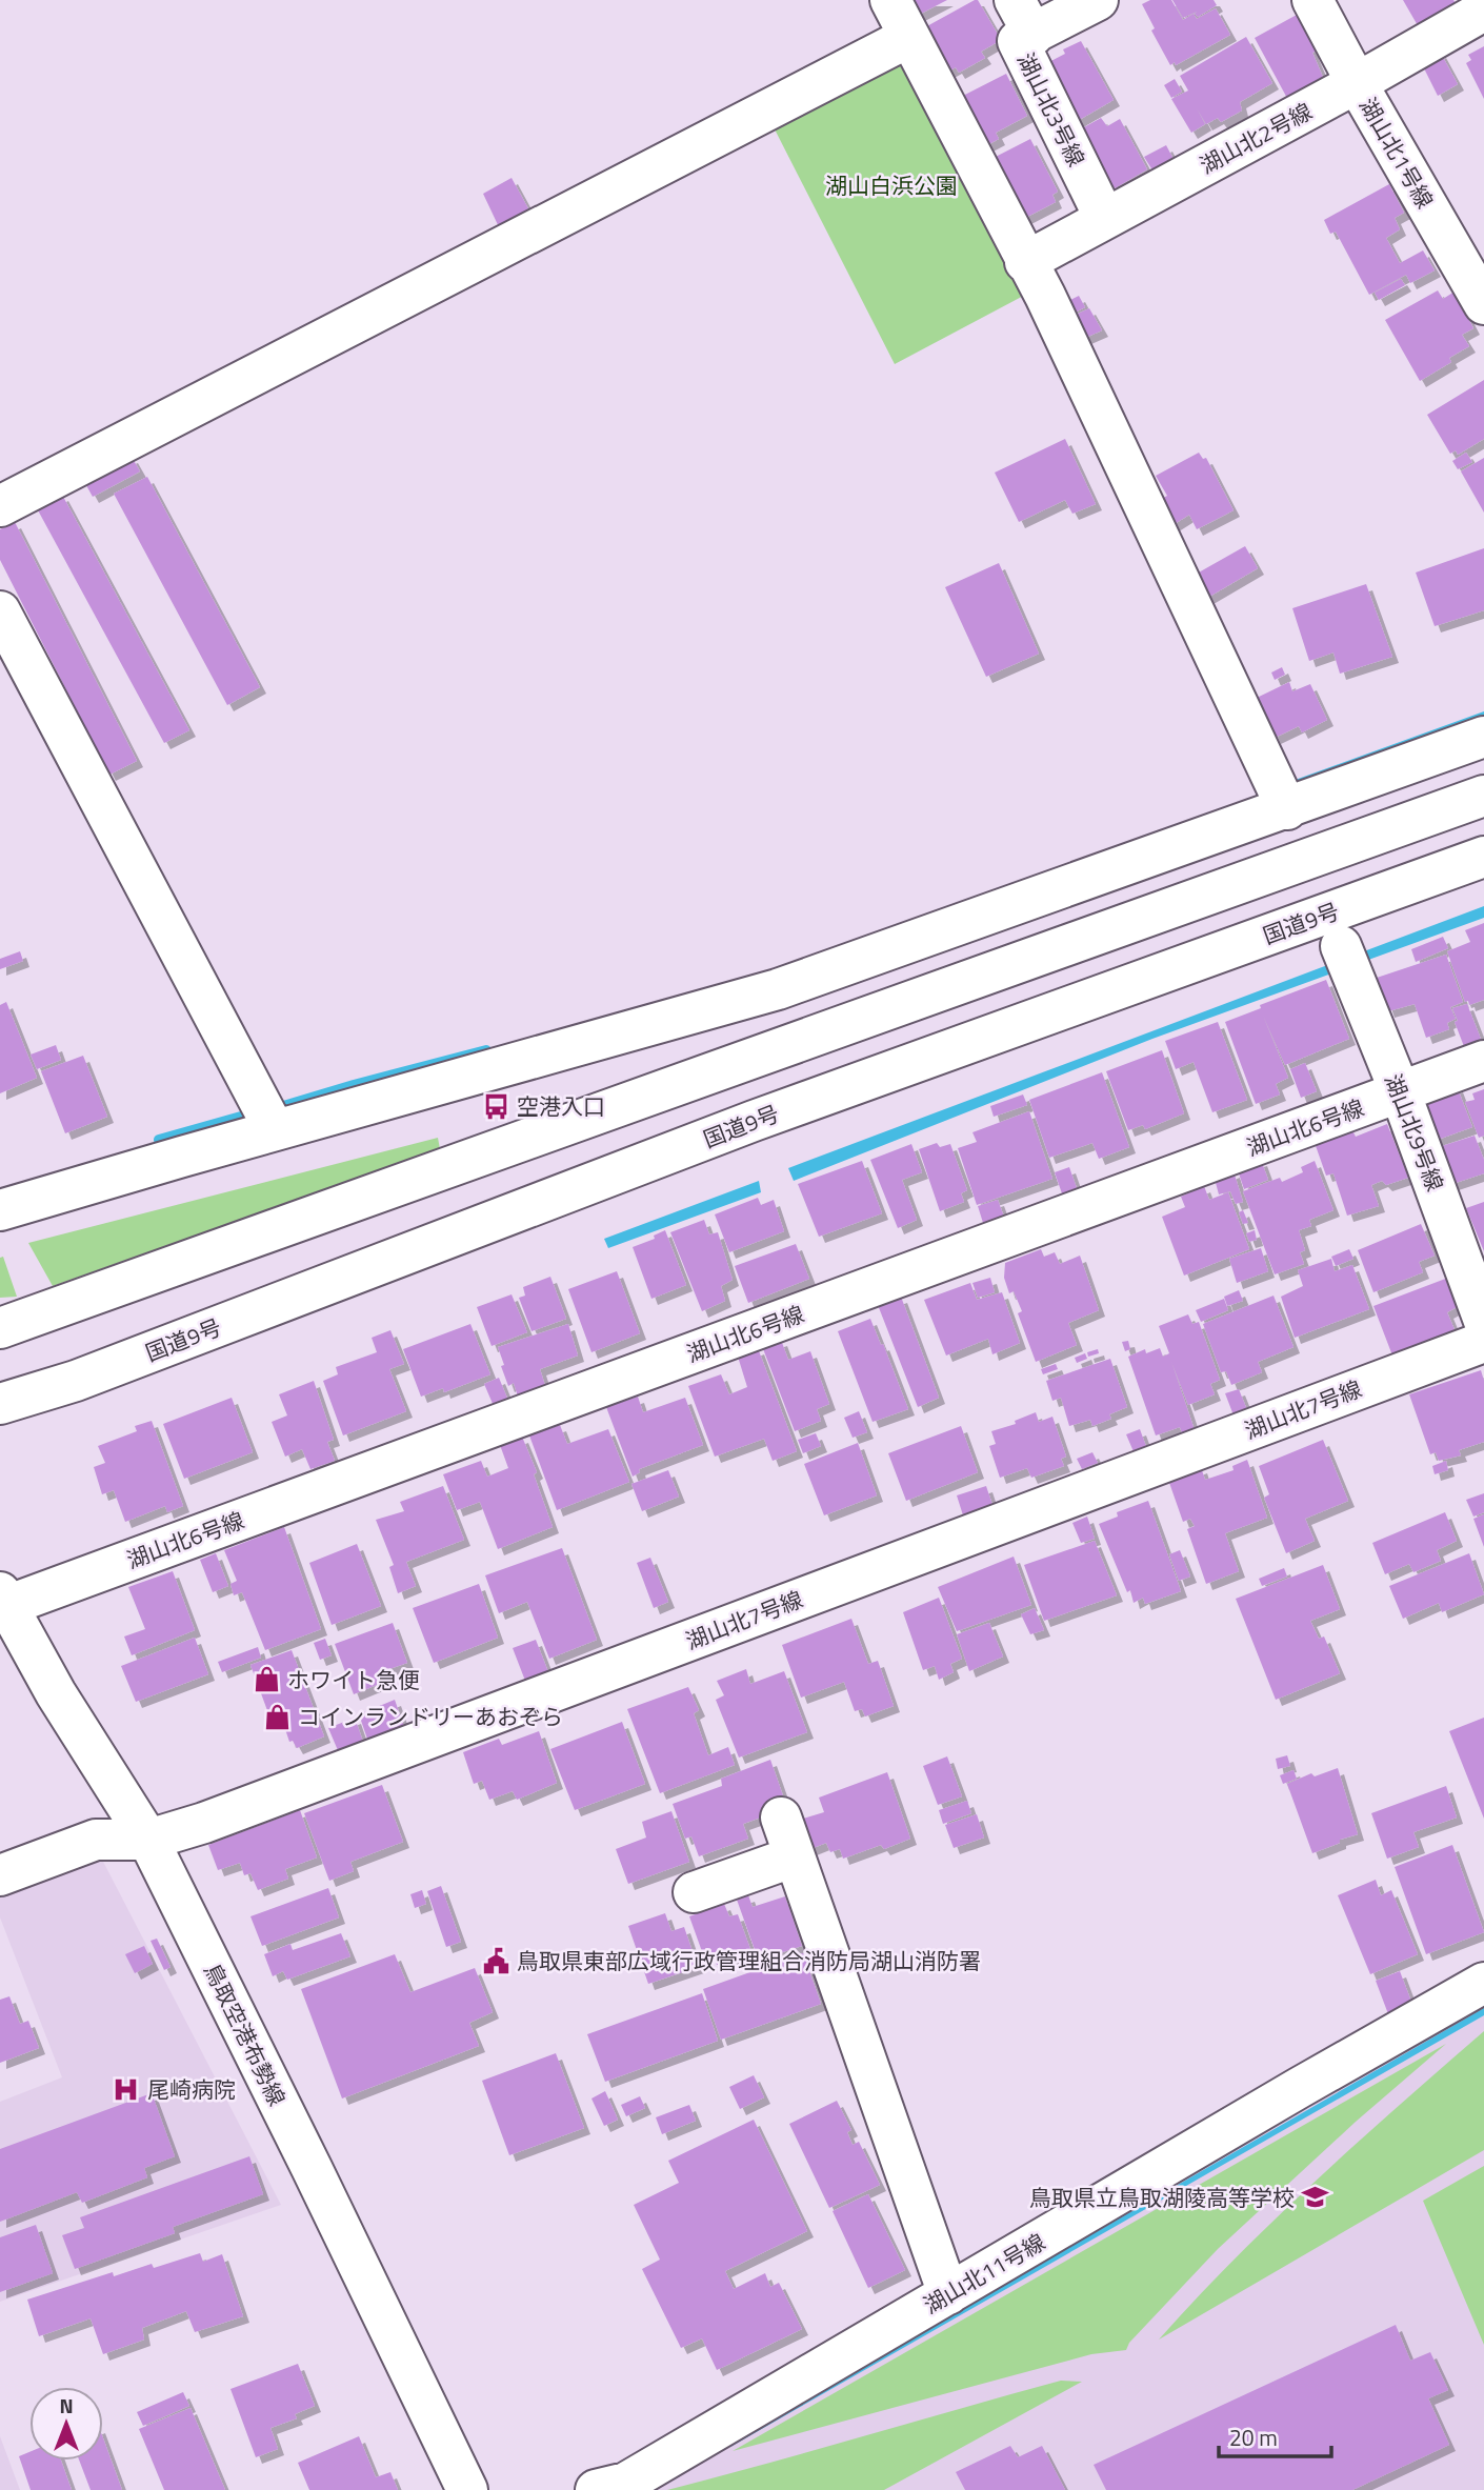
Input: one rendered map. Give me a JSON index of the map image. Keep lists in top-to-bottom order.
{
  "streets": {
    "main road": [
      "湖山北3号線",
      "湖山北2号線",
      "湖山北1号線",
      "国道9号",
      "湖山北6号線",
      "湖山北9号線",
      "湖山北7号線",
      "鳥取空港布勢線",
      "湖山北11号線"
    ]
  },
  "crossings": [
    ["湖山北3号線", "湖山北2号線"],
    ["湖山北2号線", "湖山北1号線"],
    ["湖山北6号線", "湖山北9号線"],
    ["湖山北6号線", "鳥取空港布勢線"],
    ["湖山北7号線", "鳥取空港布勢線"]
  ],
  "parks": ["湖山白浜公園"],
  "places": {
    "bus stop": ["空港入口"],
    "shop": ["ホワイト急便", "コインランドリーあおぞら"],
    "public building": ["鳥取県東部広域行政管理組合消防局湖山消防署"],
    "hospital": ["尾崎病院"],
    "school or university": ["鳥取県立鳥取湖陵高等学校"]
  },
  "scale_bar": "20 m",
  "north": "top"
}
